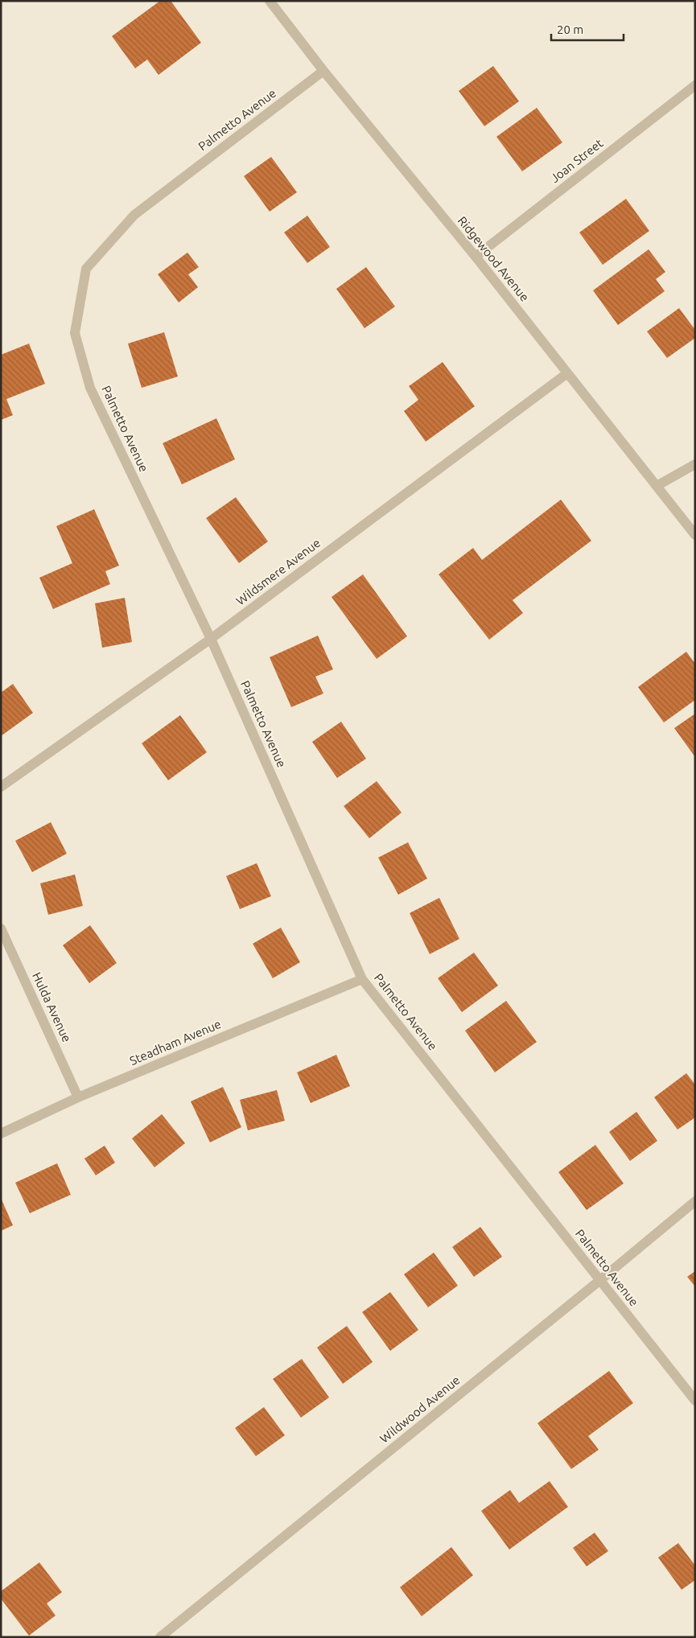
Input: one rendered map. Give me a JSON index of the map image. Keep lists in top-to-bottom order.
{
  "streets": {
    "street": [
      "Palmetto Avenue",
      "Joan Street",
      "Ridgewood Avenue",
      "Wildsmere Avenue",
      "Hulda Avenue",
      "Steadham Avenue",
      "Wildwood Avenue"
    ]
  },
  "crossings": [
    ["Palmetto Avenue", "Ridgewood Avenue"],
    ["Palmetto Avenue", "Wildsmere Avenue"],
    ["Palmetto Avenue", "Steadham Avenue"],
    ["Palmetto Avenue", "Wildwood Avenue"],
    ["Joan Street", "Ridgewood Avenue"],
    ["Ridgewood Avenue", "Wildsmere Avenue"],
    ["Hulda Avenue", "Steadham Avenue"]
  ],
  "scale_bar": "20 m"
}
